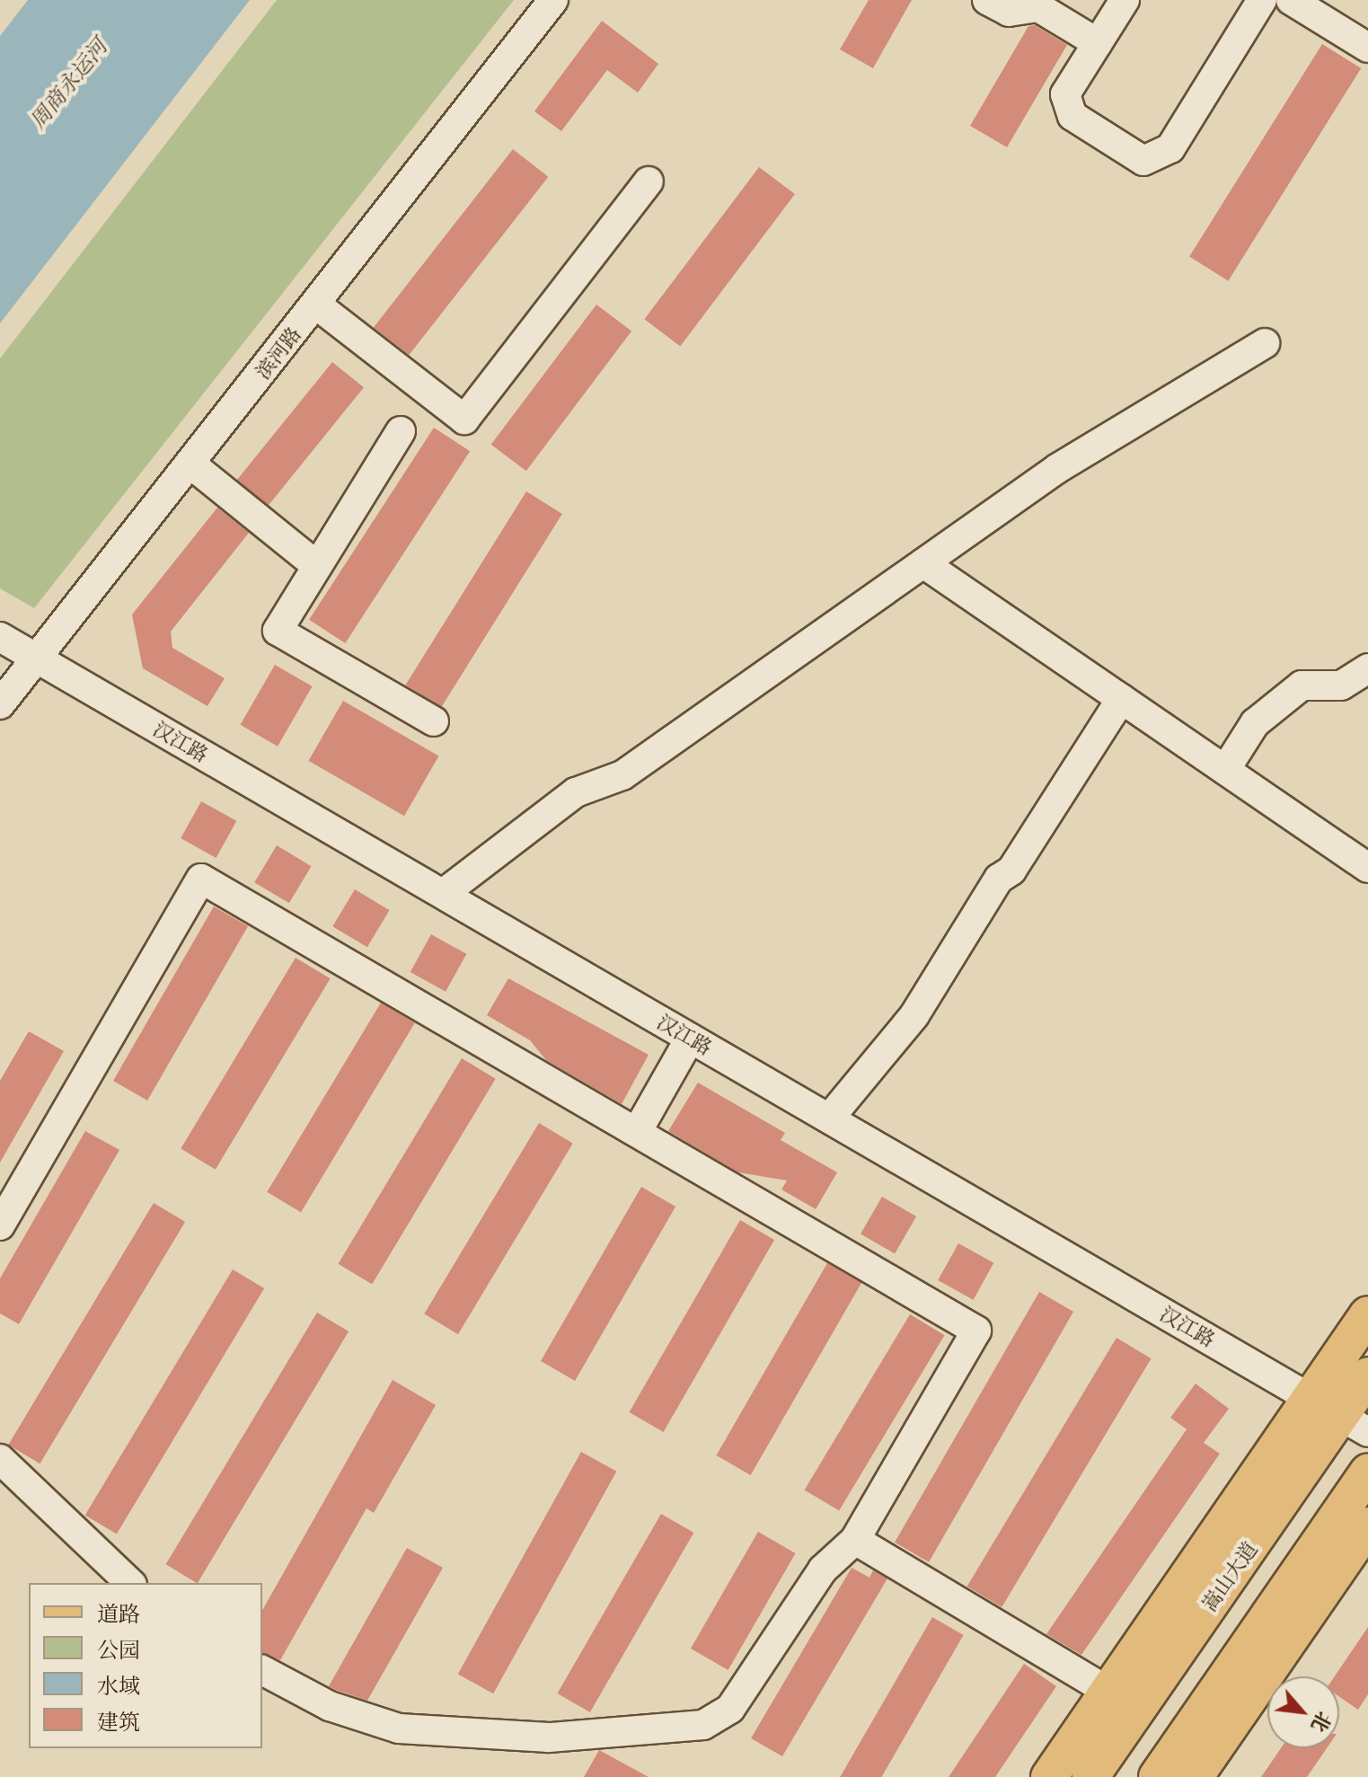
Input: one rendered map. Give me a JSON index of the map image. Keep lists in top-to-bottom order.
{
  "streets": {
    "street": ["滨河路", "汉江路"]
  },
  "crossings": [
    ["滨河路", "汉江路"]
  ],
  "water": ["周商永运河"],
  "legend": [
    "道路",
    "公园",
    "水域",
    "建筑"
  ],
  "north": "bottom right"
}
